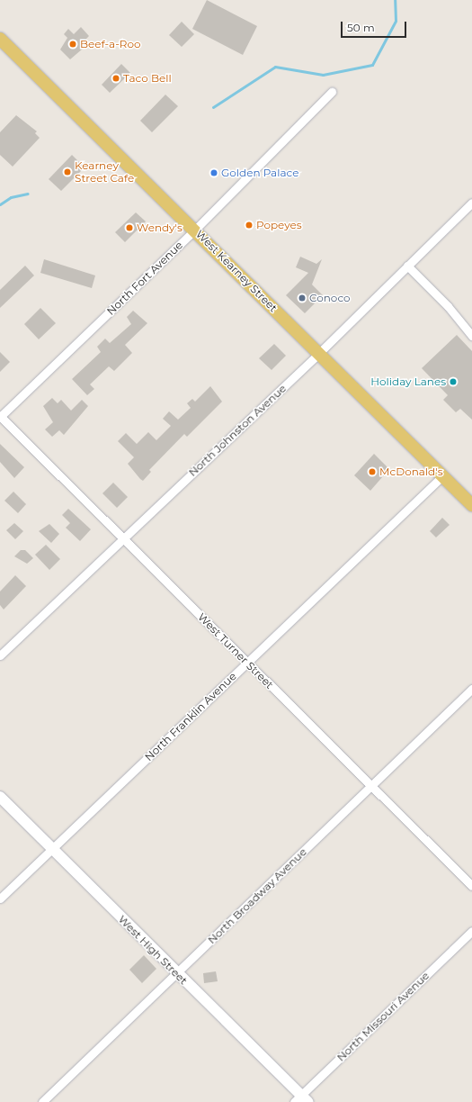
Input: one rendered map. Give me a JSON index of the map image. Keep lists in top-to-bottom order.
{
  "streets": {
    "main road": ["West Kearney Street"],
    "street": [
      "North Fort Avenue",
      "North Johnston Avenue",
      "West Turner Street",
      "North Franklin Avenue",
      "North Broadway Avenue",
      "West High Street",
      "North Missouri Avenue"
    ]
  },
  "crossings": [
    ["West Kearney Street", "North Fort Avenue"],
    ["West Kearney Street", "North Johnston Avenue"],
    ["West Kearney Street", "North Franklin Avenue"],
    ["North Fort Avenue", "West Turner Street"],
    ["North Johnston Avenue", "West Turner Street"],
    ["West Turner Street", "North Franklin Avenue"],
    ["West Turner Street", "North Broadway Avenue"],
    ["North Franklin Avenue", "West High Street"],
    ["North Broadway Avenue", "West High Street"],
    ["West High Street", "North Missouri Avenue"]
  ],
  "places": [
    "Beef-a-Roo",
    "Taco Bell",
    "Kearney Street Cafe",
    "Golden Palace",
    "Popeyes",
    "Wendy's",
    "Conoco",
    "Holiday Lanes",
    "McDonald's"
  ],
  "scale_bar": "50 m"
}
